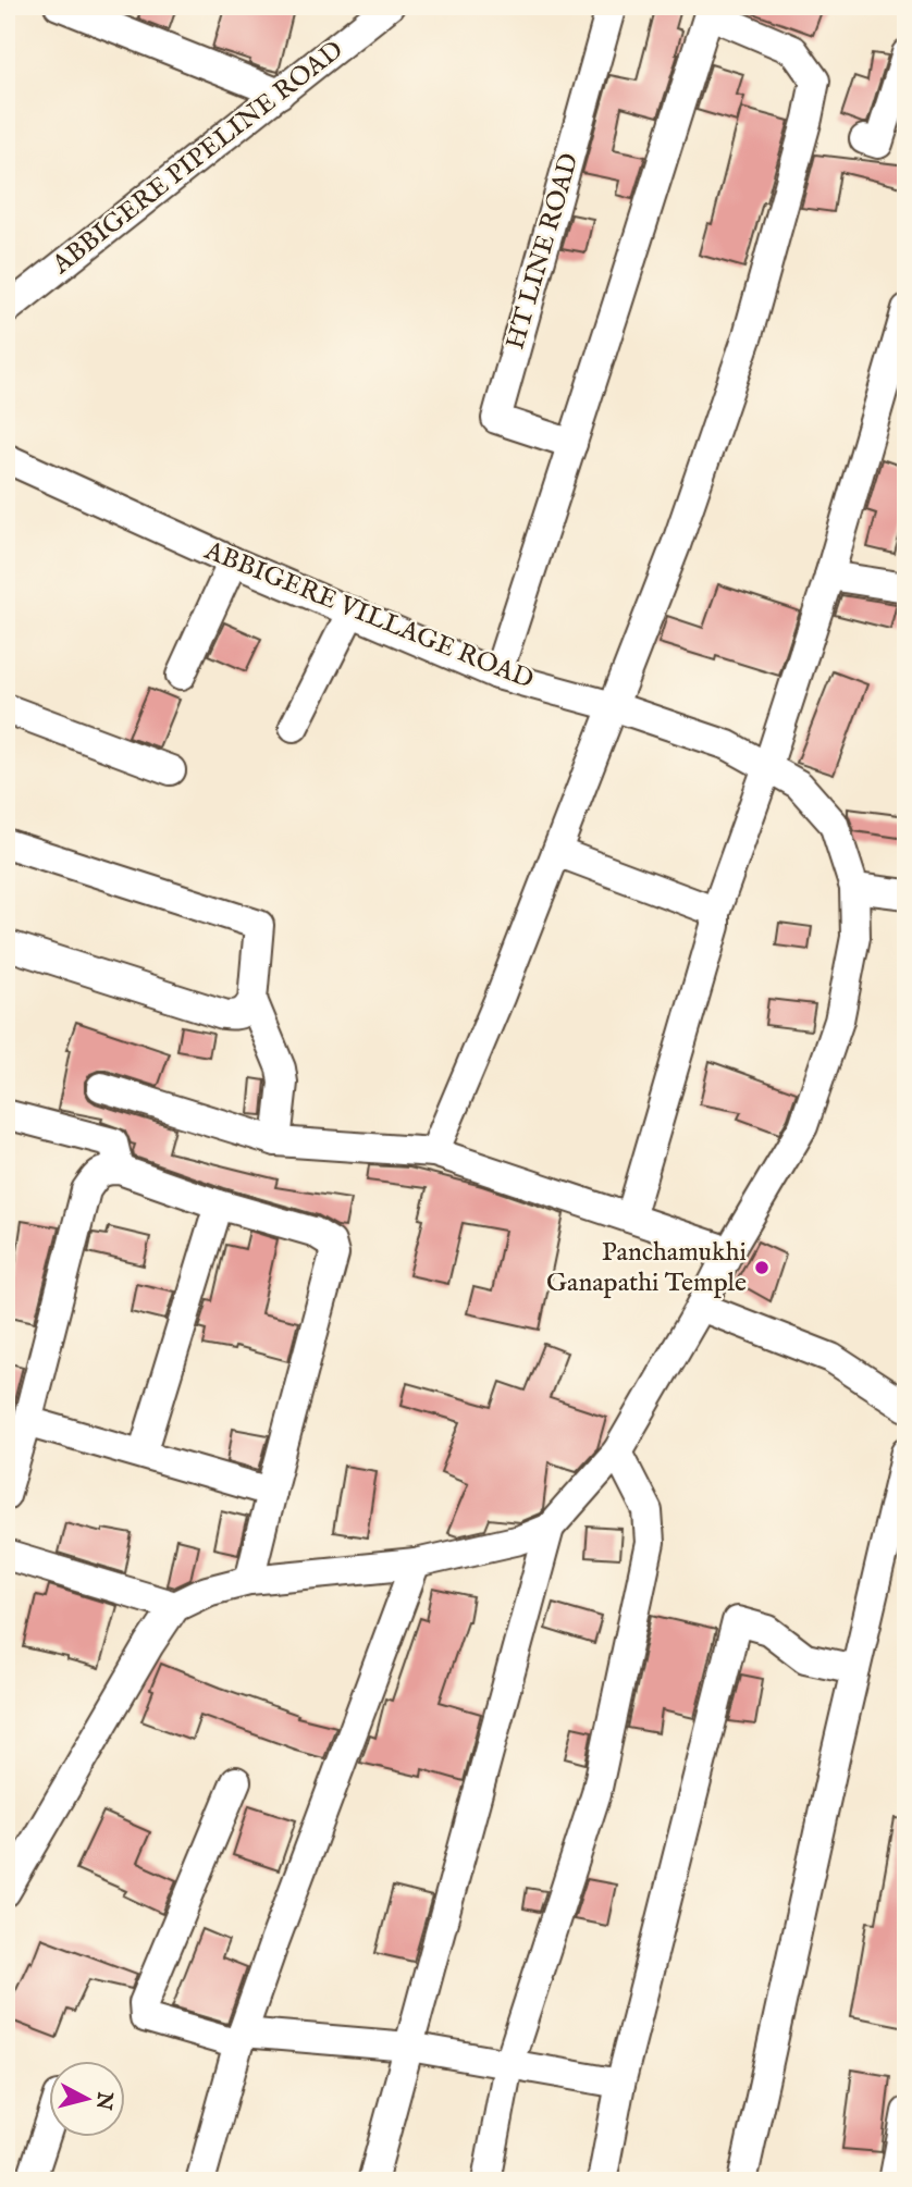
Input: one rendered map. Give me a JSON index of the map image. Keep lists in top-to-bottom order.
{
  "streets": {
    "street": ["ABBIGERE PIPELINE ROAD", "HT LINE ROAD", "ABBIGERE VILLAGE ROAD"]
  },
  "places": ["Panchamukhi Ganapathi Temple"],
  "north": "right"
}
